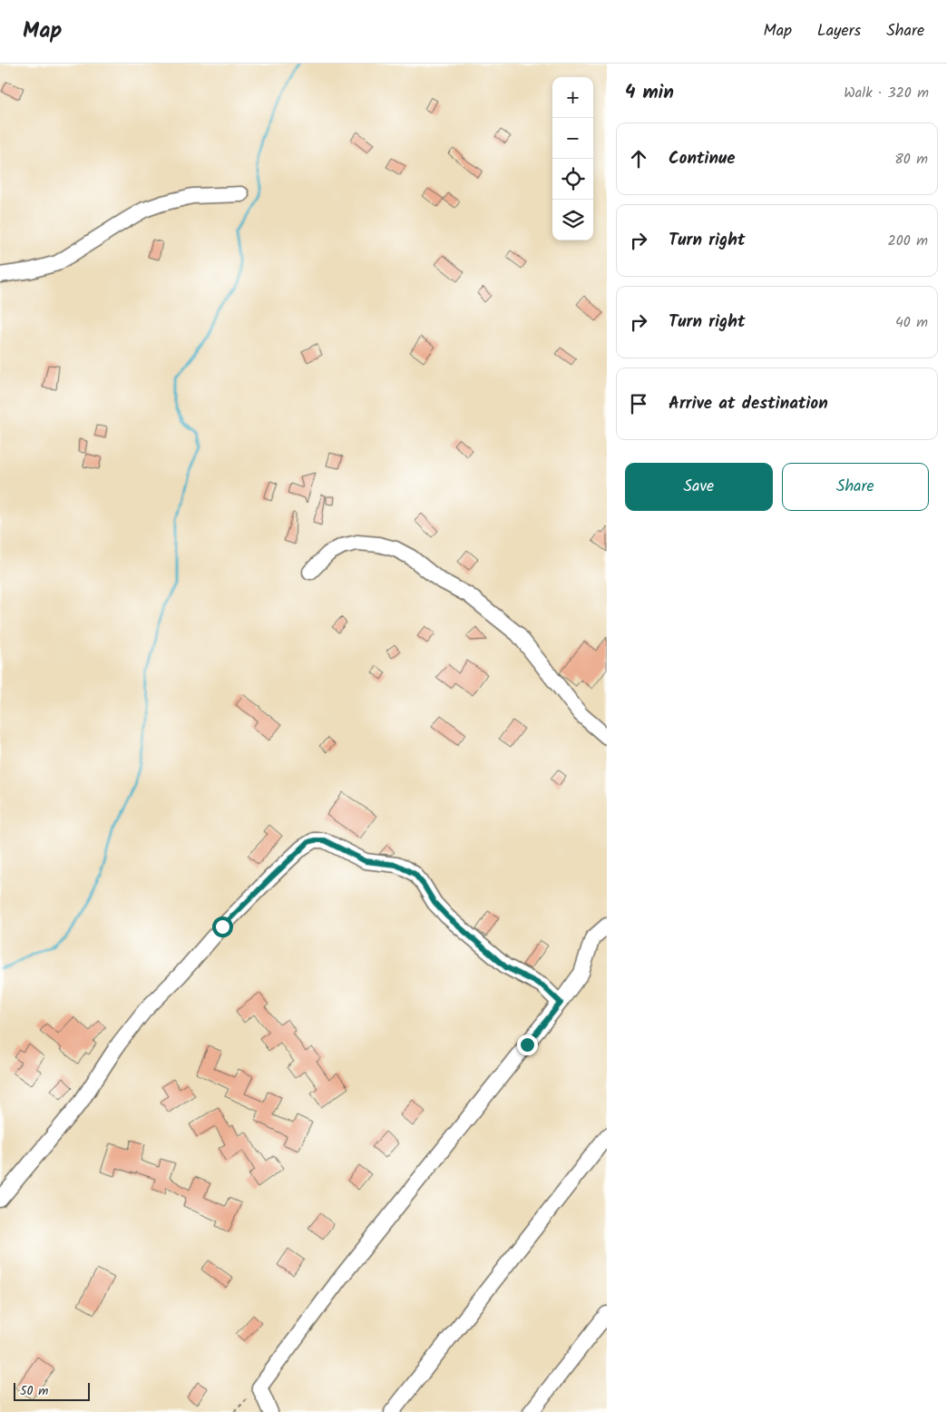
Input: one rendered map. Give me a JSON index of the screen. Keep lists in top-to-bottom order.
{
  "scale_bar": "50 m",
  "page": {
    "header": "Map",
    "nav": ["Map", "Layers", "Share"],
    "heading": ["4 min", "Walk · 320 m"],
    "map_buttons": ["+", "−"],
    "list": [
      ["Continue", "80 m"],
      ["Turn right", "200 m"],
      ["Turn right", "40 m"],
      "Arrive at destination"
    ],
    "buttons": ["Save", "Share"],
    "scale": "50 m"
  }
}
